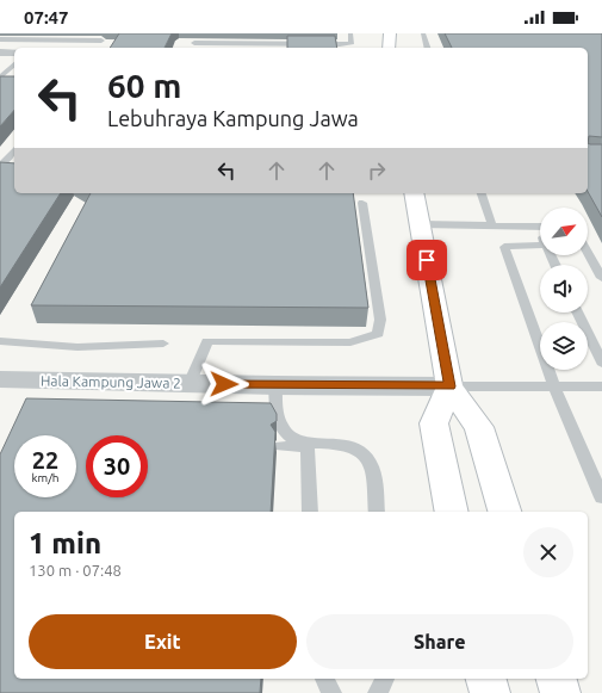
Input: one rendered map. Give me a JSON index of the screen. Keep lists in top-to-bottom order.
{
  "streets": {
    "street": ["Hala Kampung Jawa 2"]
  },
  "north": "top right",
  "page": {
    "status": "07:47",
    "turn": ["60 m", "Lebuhraya Kampung Jawa"],
    "speed": "22 km/h",
    "limit": "30",
    "heading": ["1 min", "130 m · 07:48"],
    "buttons": ["Exit", "Share"]
  }
}
